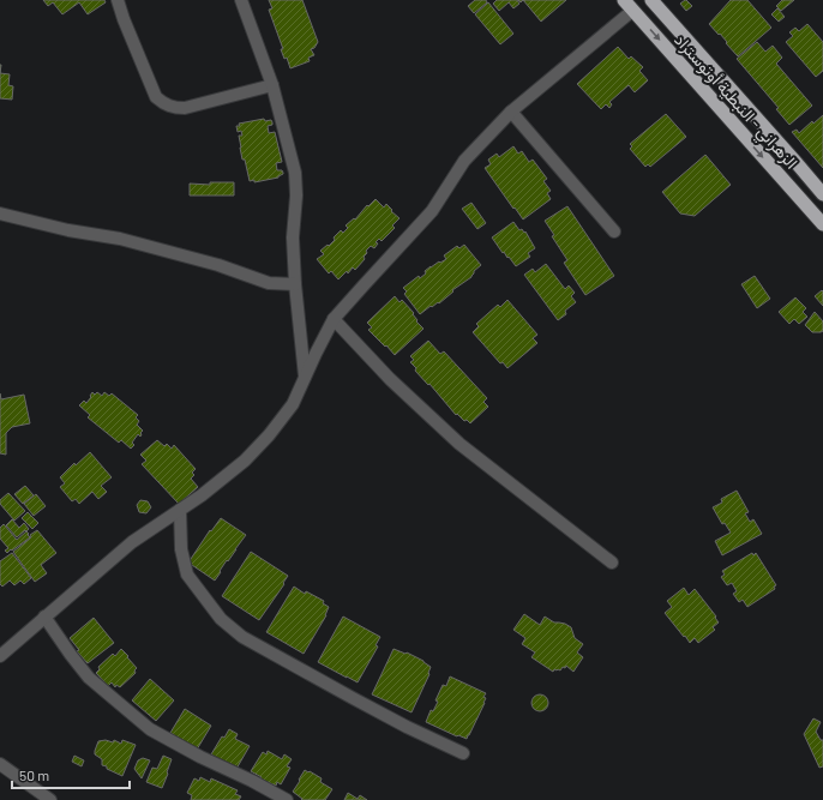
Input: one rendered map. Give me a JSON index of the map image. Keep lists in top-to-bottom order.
{
  "streets": {
    "highway": ["الزهراني - النبطية أوتوستراد"]
  },
  "scale_bar": "50 m"
}
